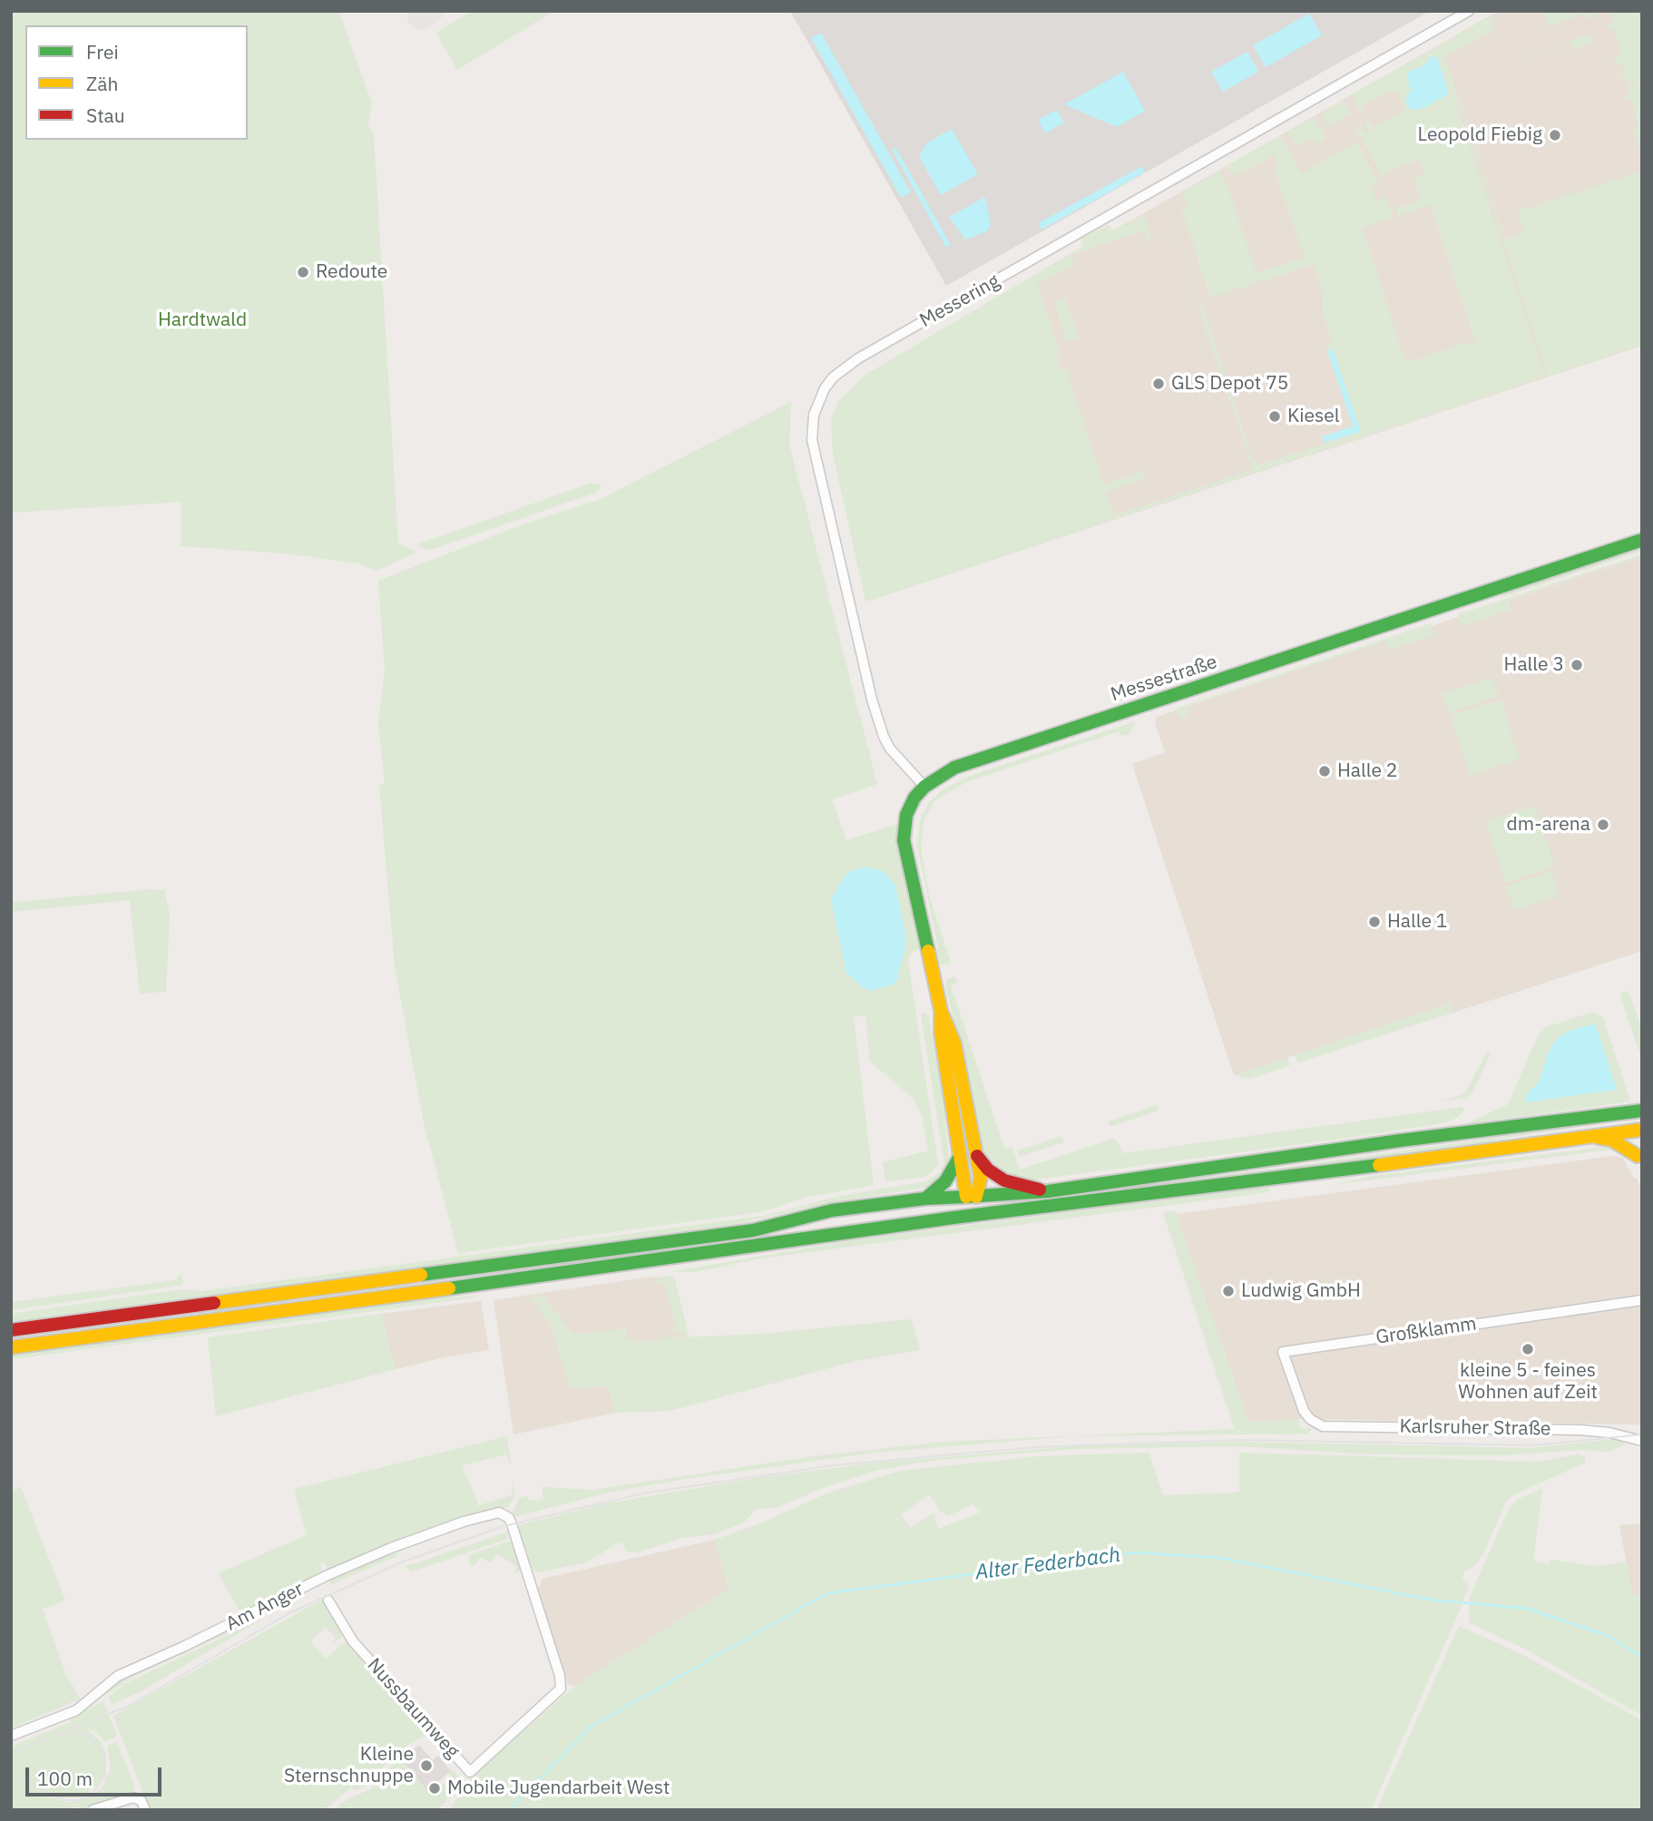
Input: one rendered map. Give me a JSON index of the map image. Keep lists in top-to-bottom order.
{
  "streets": {
    "main road": ["Messestraße"],
    "street": [
      "Messering",
      "Großklamm",
      "Karlsruher Straße",
      "Am Anger",
      "Nussbaumweg"
    ]
  },
  "crossings": [
    ["Messering", "Messestraße"],
    ["Großklamm", "Karlsruher Straße"],
    ["Am Anger", "Nussbaumweg"]
  ],
  "water": ["Alter Federbach"],
  "parks": ["Hardtwald"],
  "places": [
    "Leopold Fiebig",
    "Redoute",
    "GLS Depot 75",
    "Kiesel",
    "Halle 3",
    "Halle 2",
    "dm-arena",
    "Halle 1",
    "Ludwig GmbH",
    "kleine 5 - feines Wohnen auf Zeit",
    "Kleine Sternschnuppe",
    "Mobile Jugendarbeit West"
  ],
  "legend": ["Frei", "Zäh", "Stau"],
  "scale_bar": "100 m"
}
